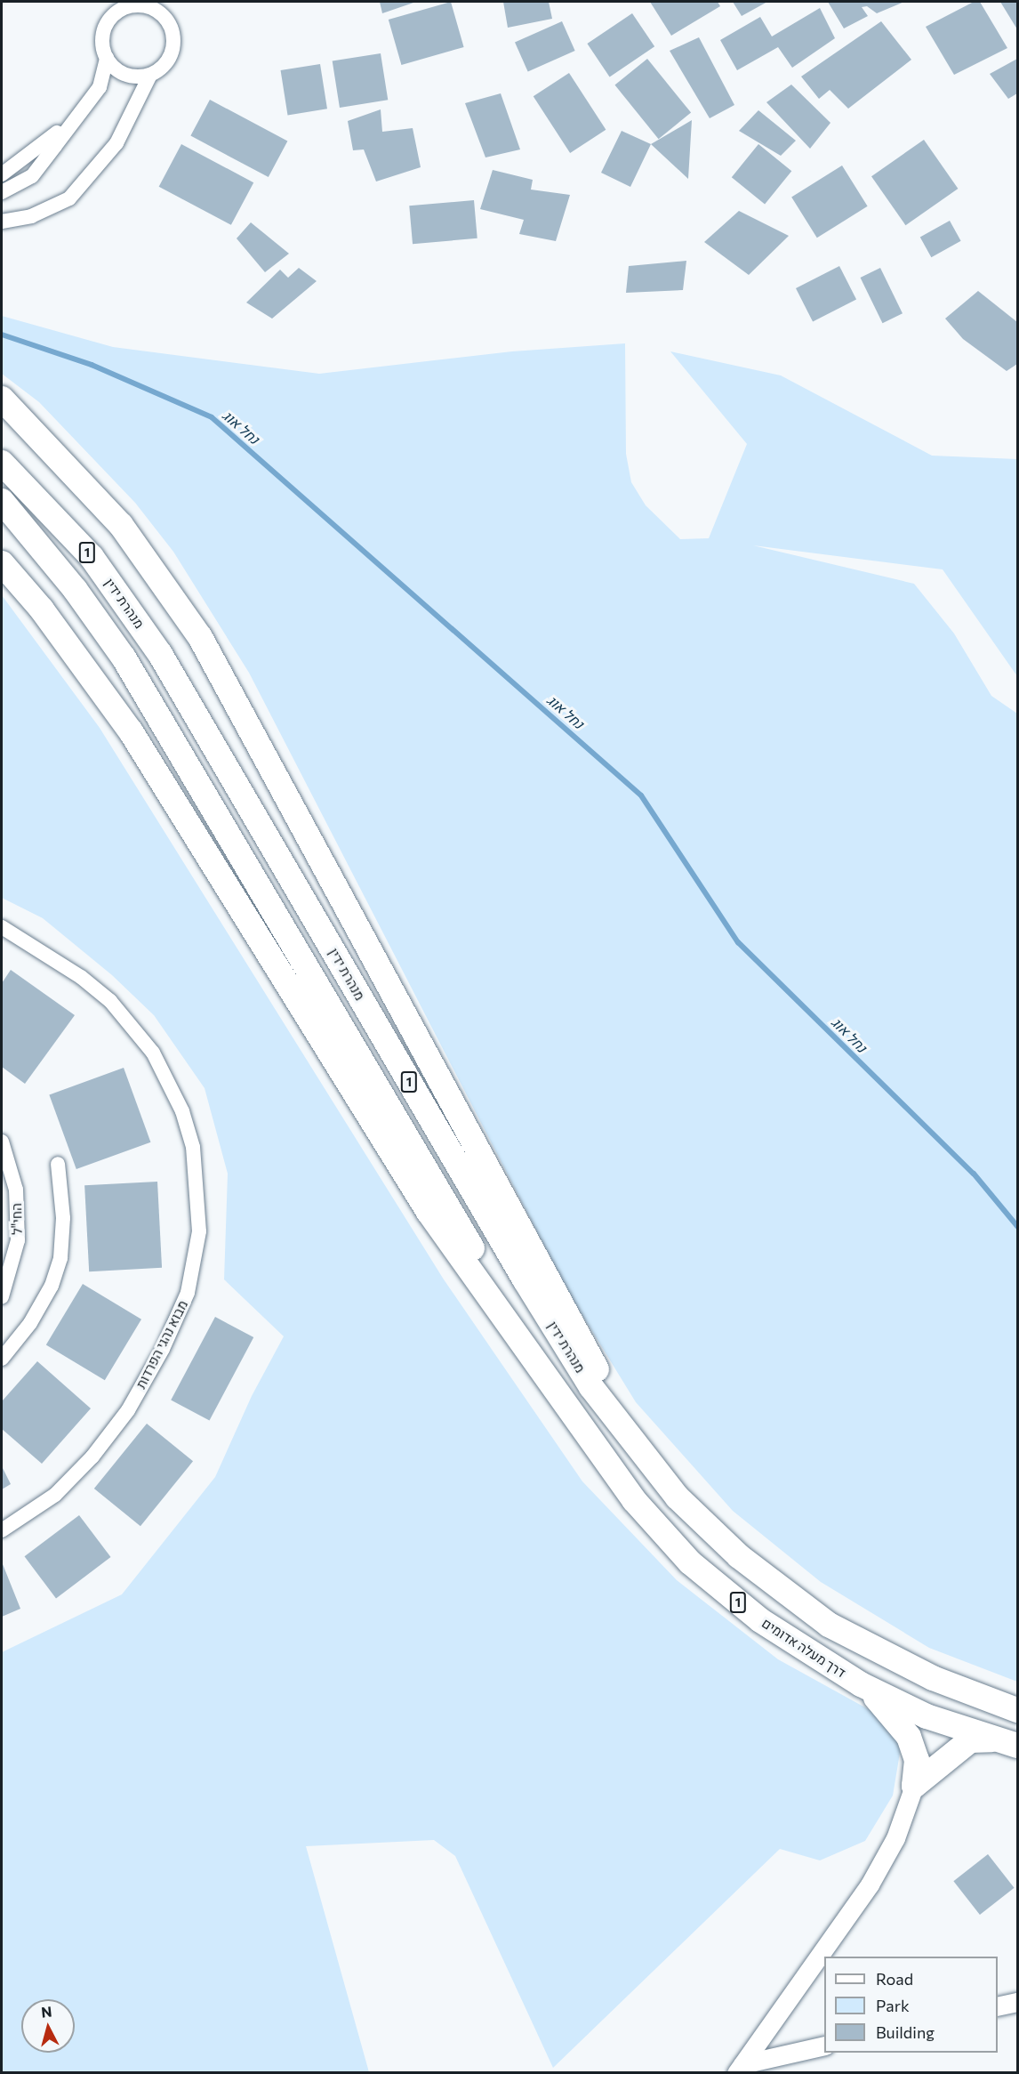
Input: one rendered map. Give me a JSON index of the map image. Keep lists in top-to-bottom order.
{
  "streets": {
    "highway": ["1", "מנהרת ידין", "דרך מעלה אדומים"],
    "street": ["החי\"ל", "מבוא נהגי הפרדות"]
  },
  "crossings": [
    ["1", "מנהרת ידין"],
    ["1", "דרך מעלה אדומים"]
  ],
  "water": ["נחל אוג"],
  "legend": ["Road", "Park", "Building"],
  "north": "top"
}
